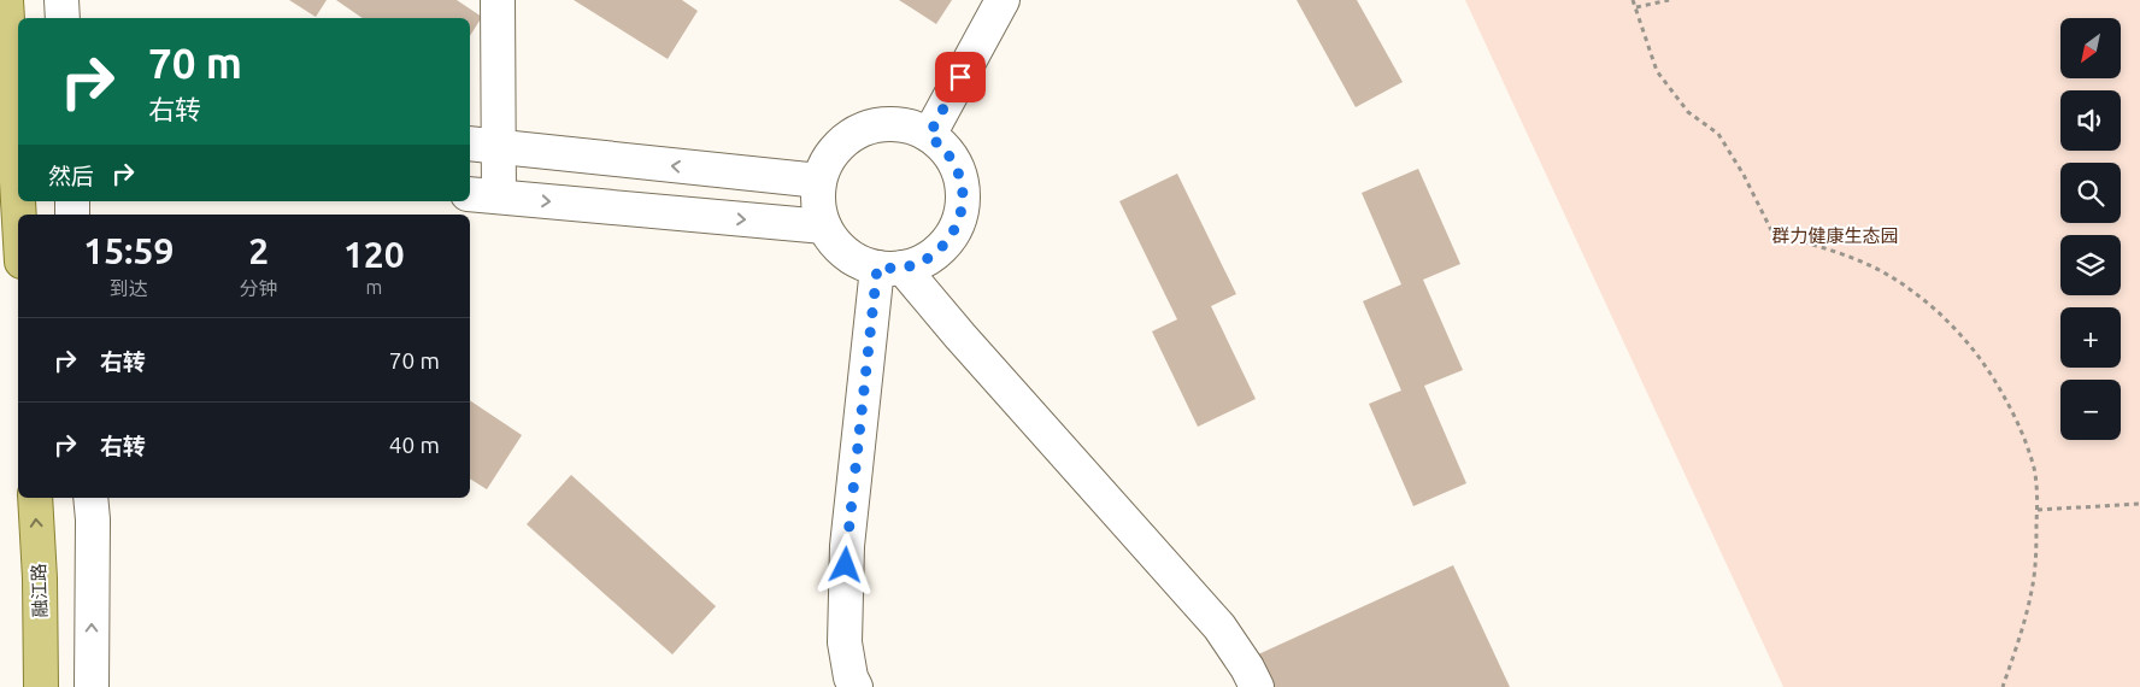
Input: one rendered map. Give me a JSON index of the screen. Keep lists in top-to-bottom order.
{
  "streets": {
    "main road": ["融江路"]
  },
  "one_way": ["融江路"],
  "parks": ["群力健康生态园"],
  "north": "bottom left",
  "page": {
    "map_buttons": ["+", "−"],
    "turn": ["70 m", "右转"],
    "then": "然后",
    "eta": [
      "15:59",
      "到达",
      "2",
      "分钟",
      "120",
      "m"
    ],
    "list": [
      {
        "name": "右转",
        "value": "70 m"
      },
      {
        "name": "右转",
        "value": "40 m"
      }
    ]
  }
}
